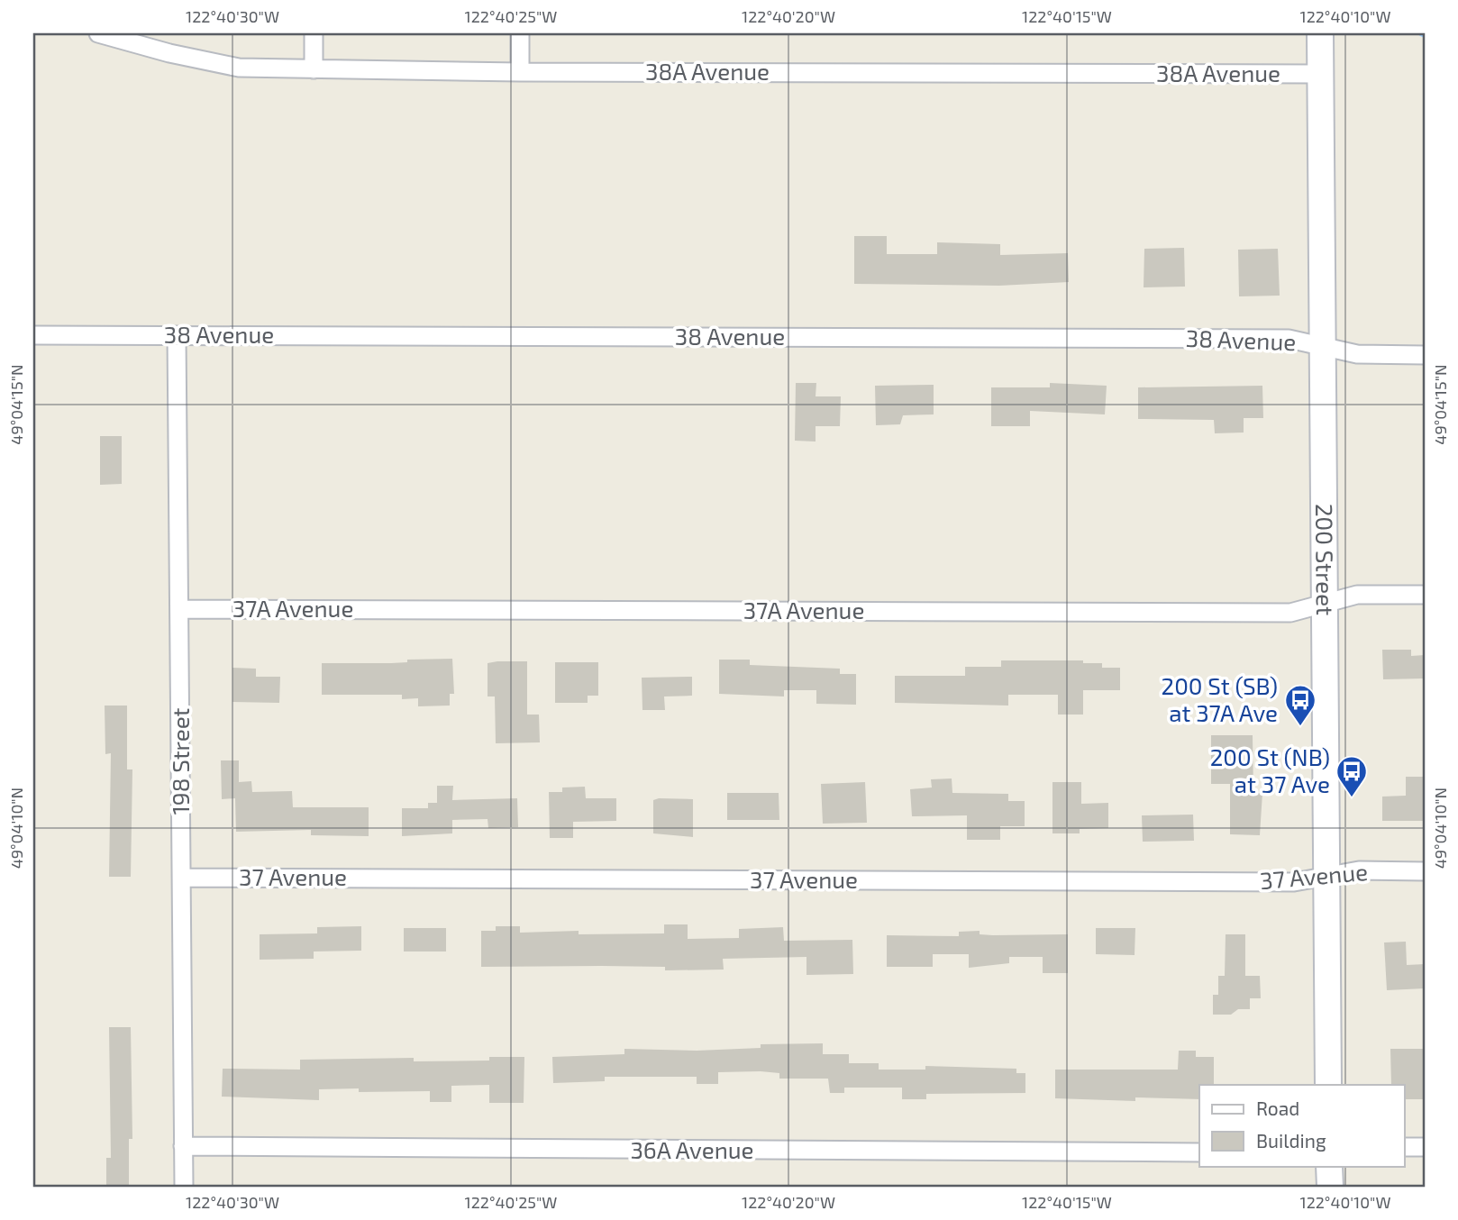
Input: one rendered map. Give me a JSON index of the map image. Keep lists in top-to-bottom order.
{
  "streets": {
    "main road": ["200 Street"],
    "street": [
      "38A Avenue",
      "38 Avenue",
      "37A Avenue",
      "198 Street",
      "37 Avenue",
      "36A Avenue"
    ]
  },
  "crossings": [
    ["38A Avenue", "200 Street"],
    ["38 Avenue", "200 Street"],
    ["38 Avenue", "198 Street"],
    ["200 Street", "37A Avenue"],
    ["200 Street", "37 Avenue"],
    ["37A Avenue", "198 Street"],
    ["198 Street", "37 Avenue"],
    ["198 Street", "36A Avenue"]
  ],
  "places": {
    "bus stop": ["200 St (SB) at 37A Ave", "200 St (NB) at 37 Ave"]
  },
  "legend": ["Road", "Building"],
  "coordinates": [
    "122°40'30\"W",
    "122°40'25\"W",
    "122°40'20\"W",
    "122°40'15\"W",
    "122°40'10\"W",
    "49°04'15\"N",
    "49°04'10\"N"
  ]
}
